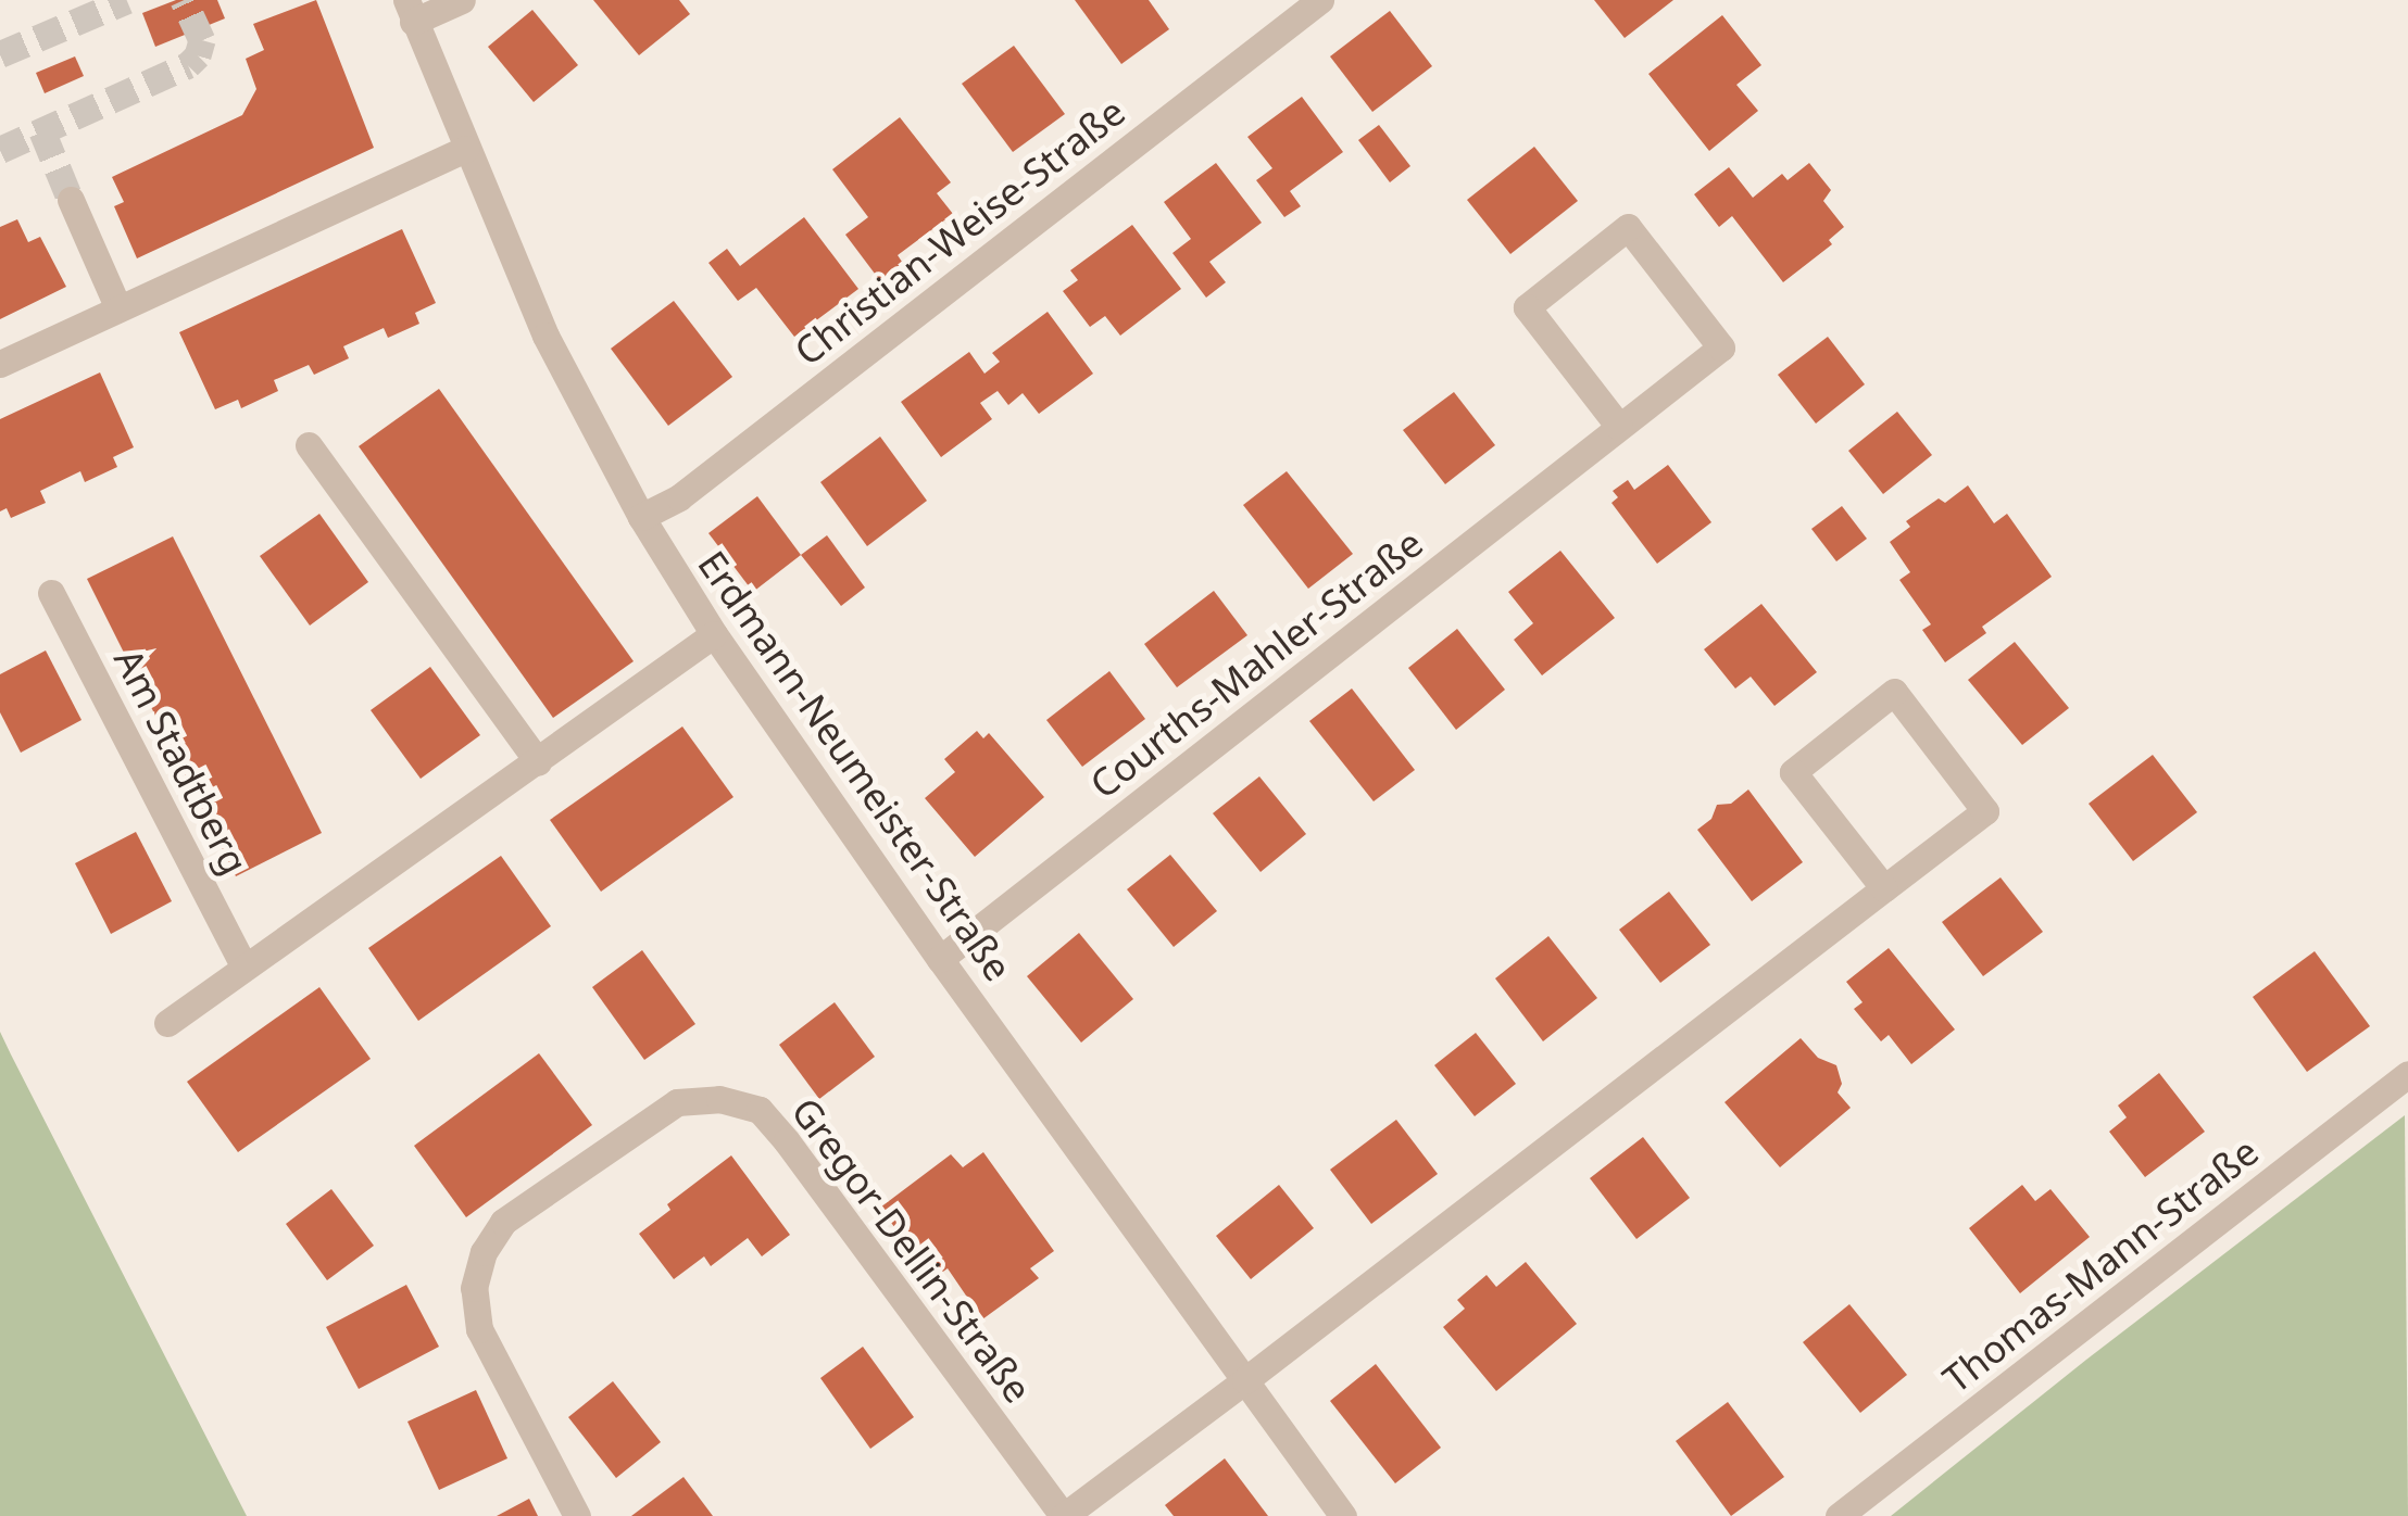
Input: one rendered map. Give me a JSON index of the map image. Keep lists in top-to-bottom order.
{
  "streets": {
    "street": [
      "Christian-Weise-Straße",
      "Courths-Mahler-Straße",
      "Am Stadtberg",
      "Erdmann-Neumeister-Straße",
      "Gregor-Dellin-Straße",
      "Thomas-Mann-Straße"
    ]
  },
  "crossings": [
    ["Christian-Weise-Straße", "Erdmann-Neumeister-Straße"],
    ["Courths-Mahler-Straße", "Erdmann-Neumeister-Straße"],
    ["Erdmann-Neumeister-Straße", "Gregor-Dellin-Straße"]
  ]
}
